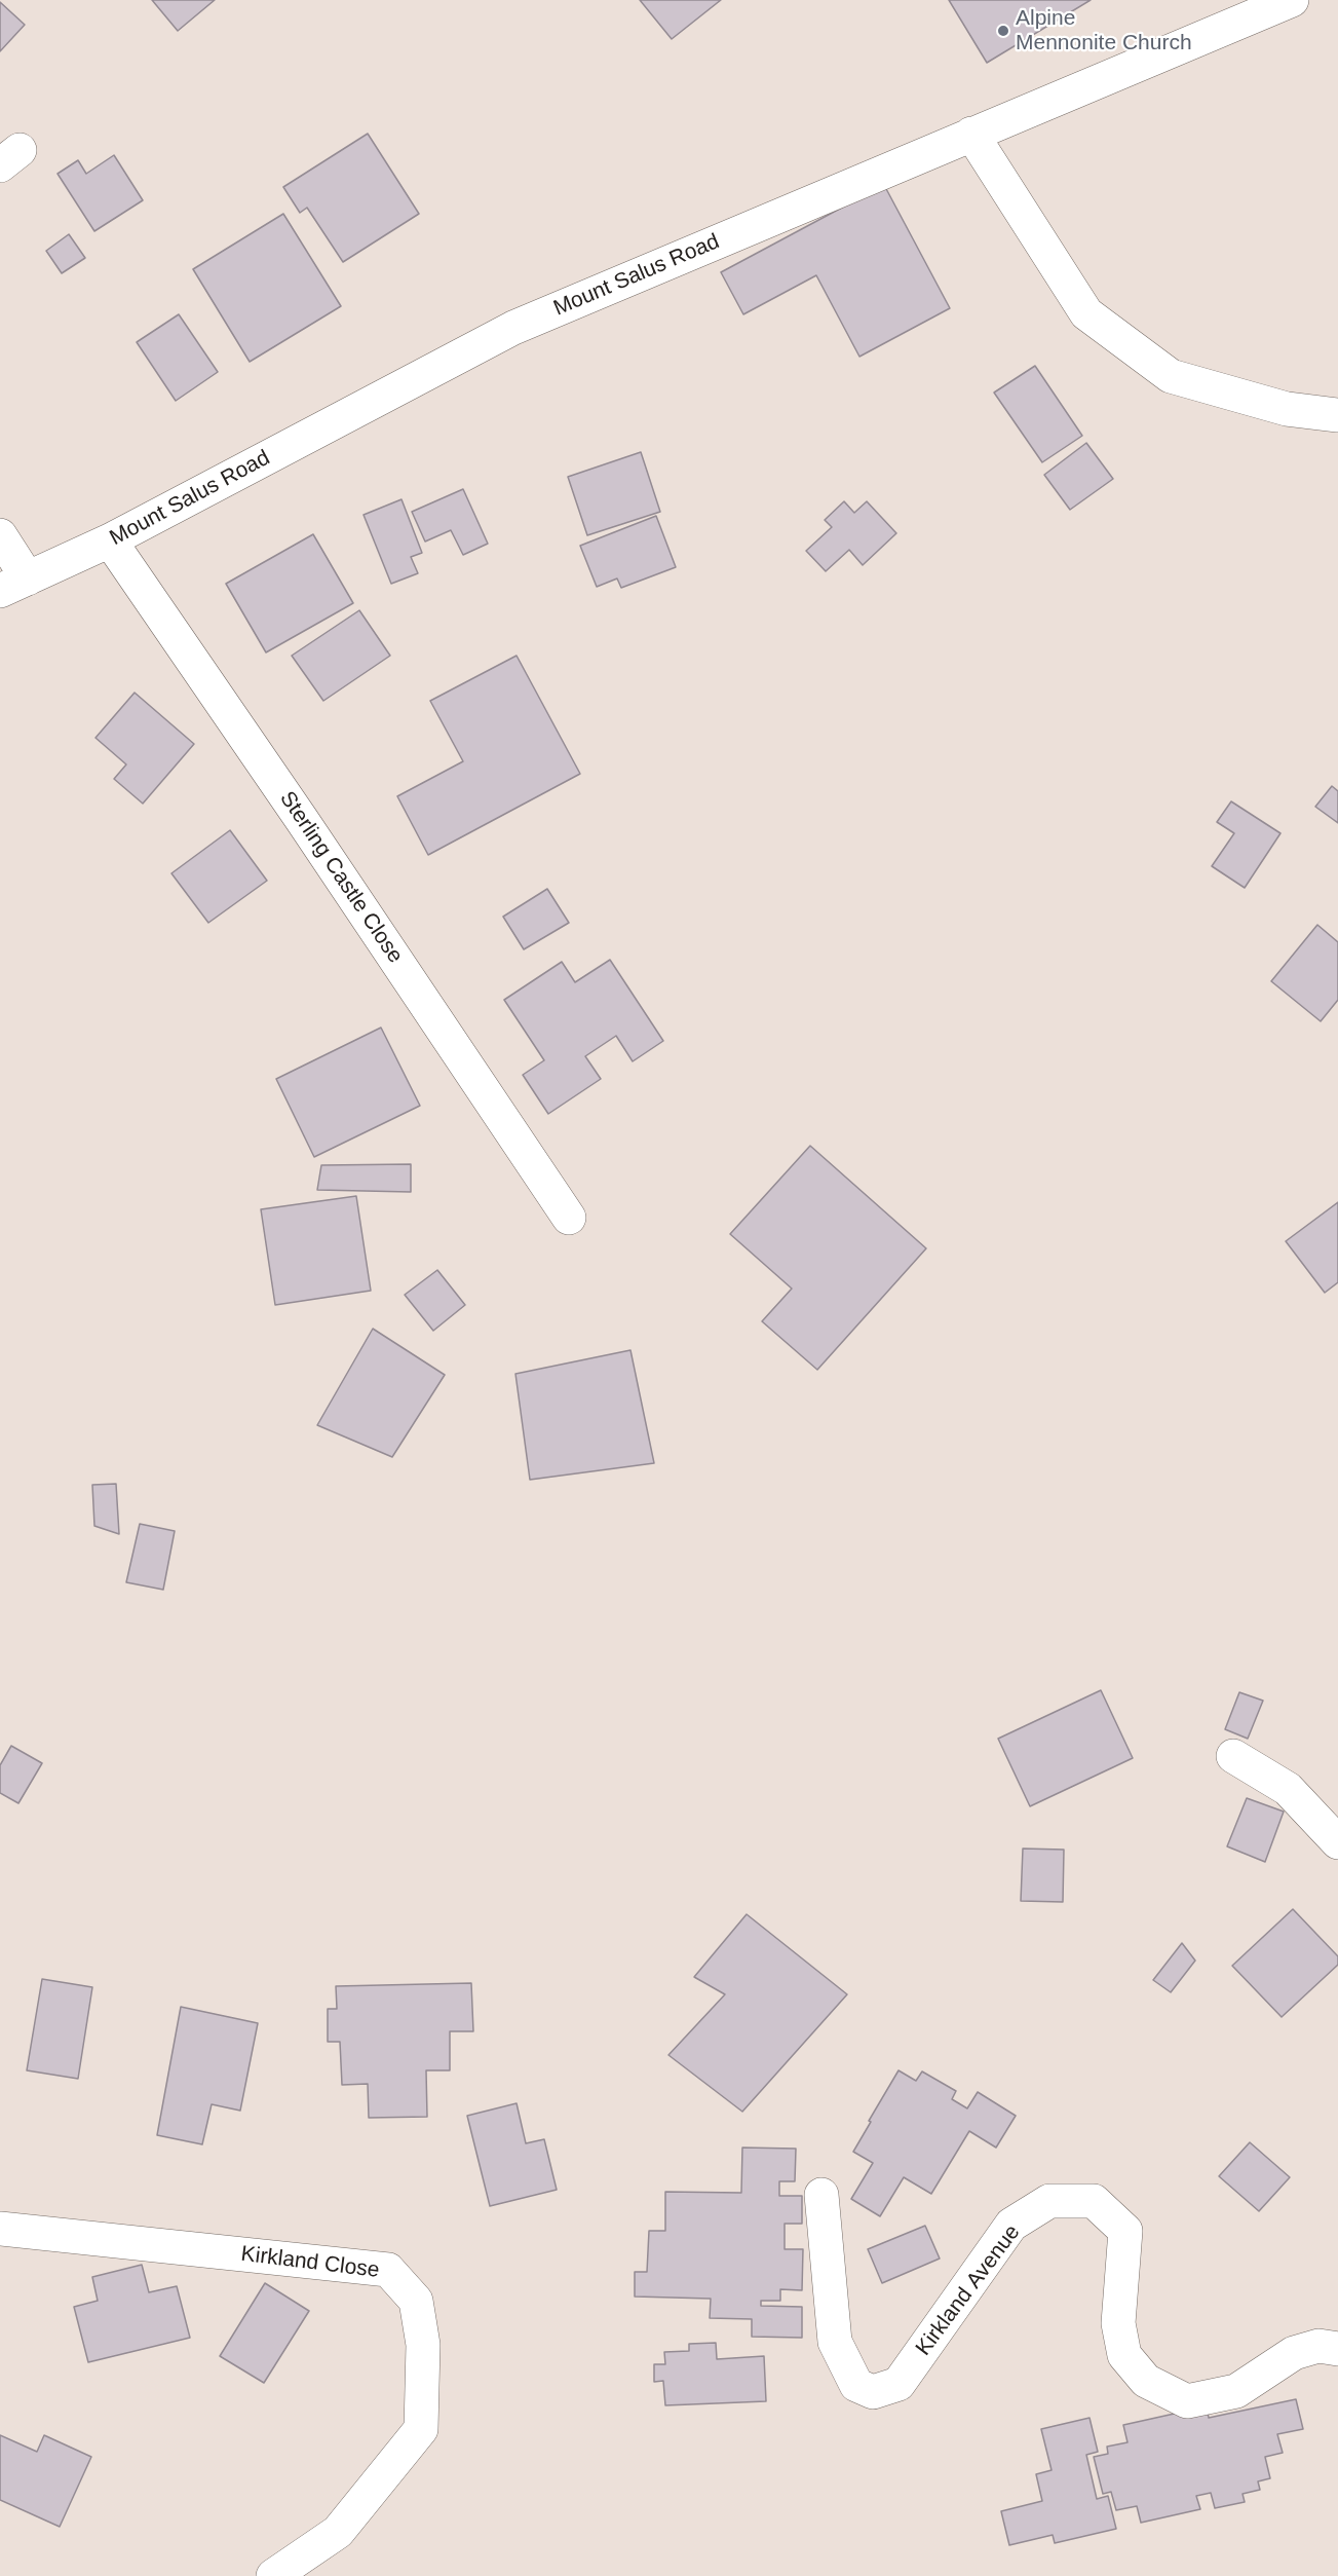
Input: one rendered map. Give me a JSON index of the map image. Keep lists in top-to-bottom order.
{
  "streets": {
    "street": [
      "Mount Salus Road",
      "Sterling Castle Close",
      "Kirkland Close",
      "Kirkland Avenue"
    ]
  },
  "crossings": [
    ["Mount Salus Road", "Sterling Castle Close"]
  ],
  "places": ["Alpine Mennonite Church"]
}
